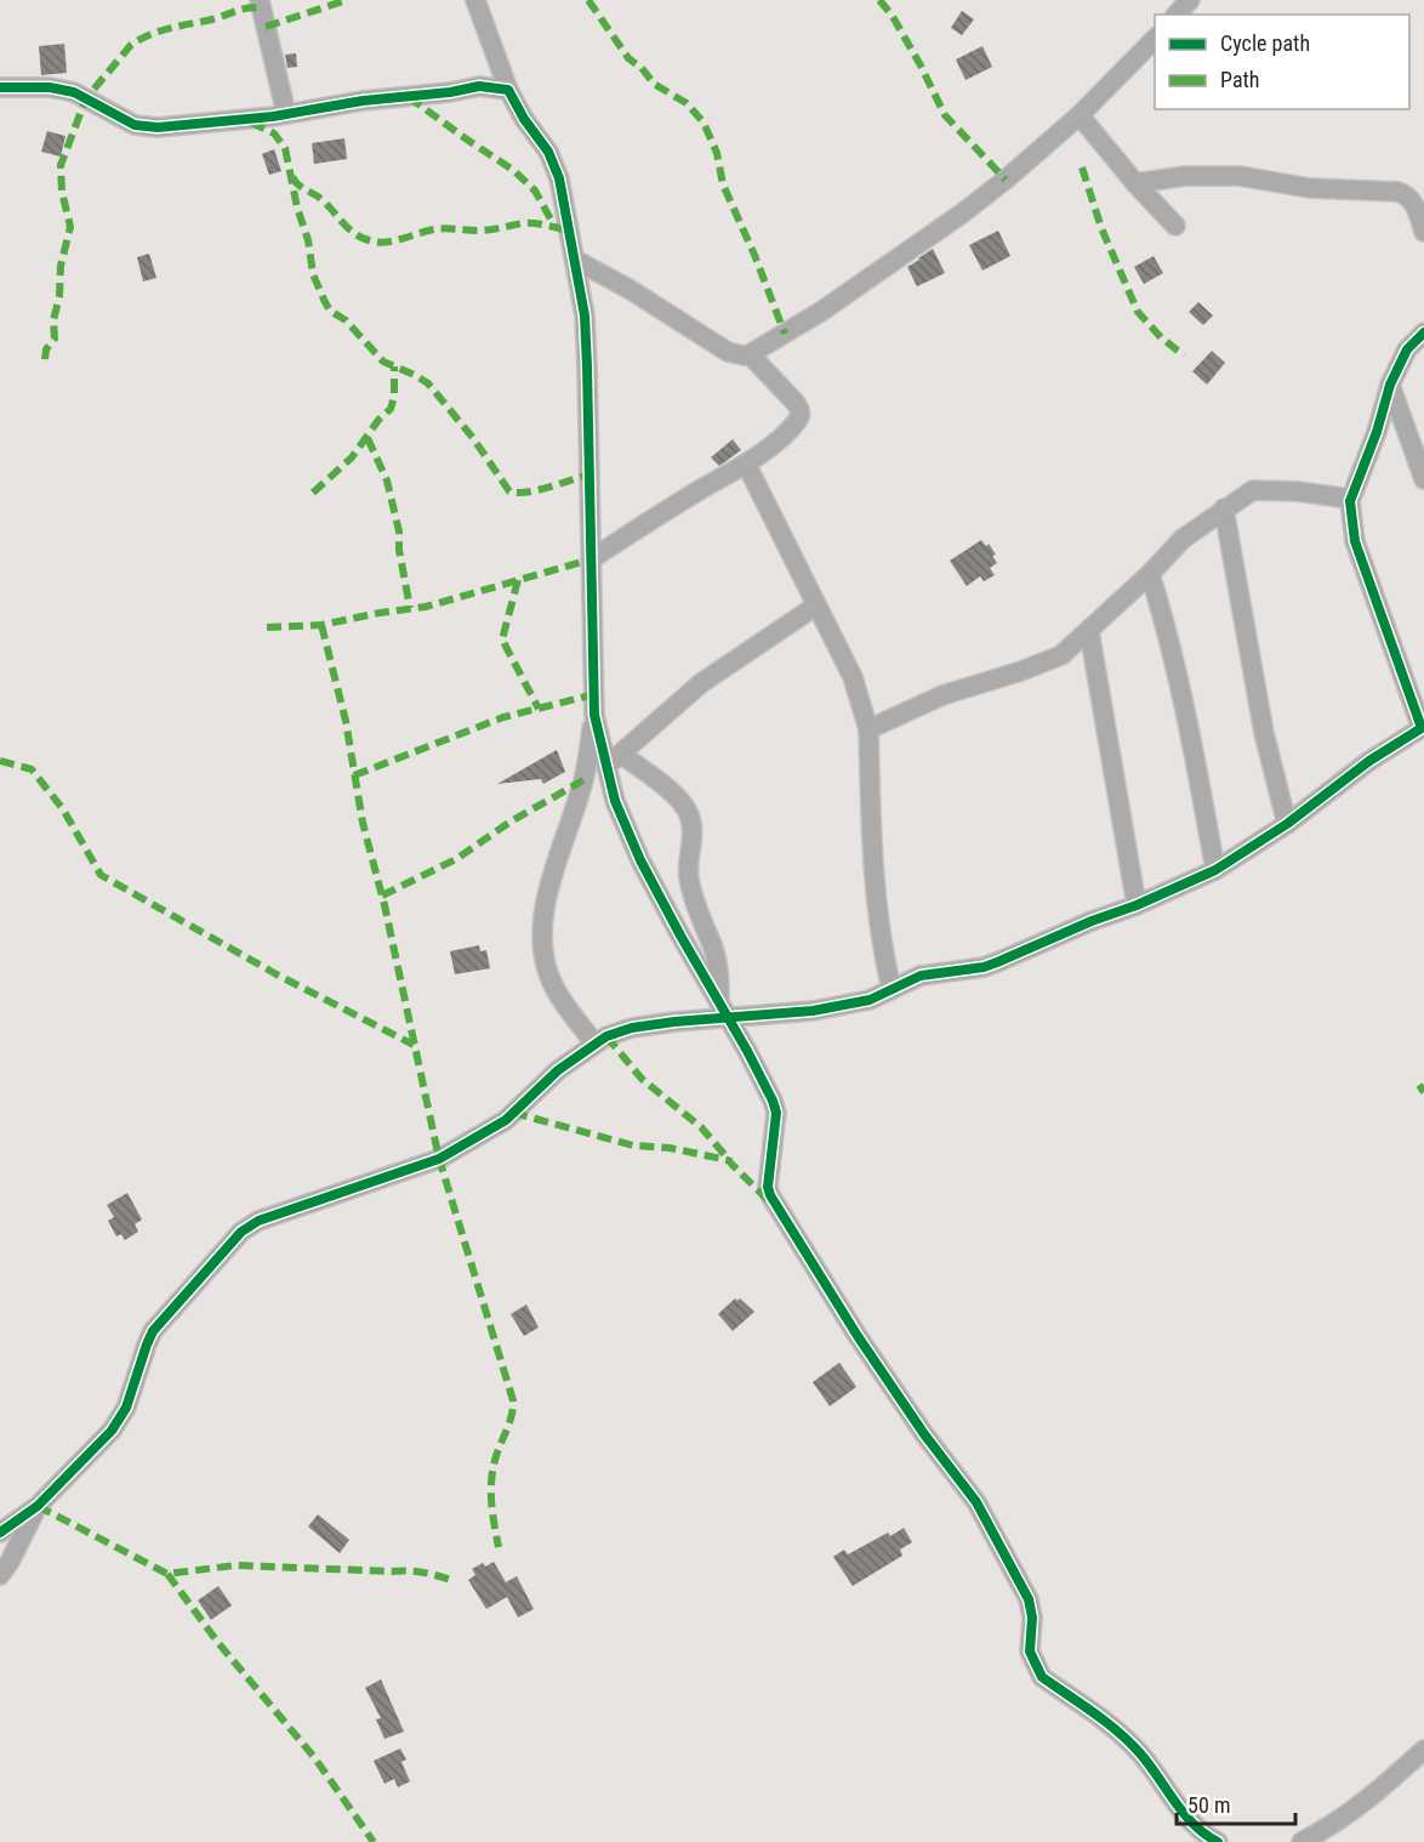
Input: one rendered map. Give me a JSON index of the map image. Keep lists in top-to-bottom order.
{
  "legend": ["Cycle path", "Path"],
  "scale_bar": "50 m"
}
